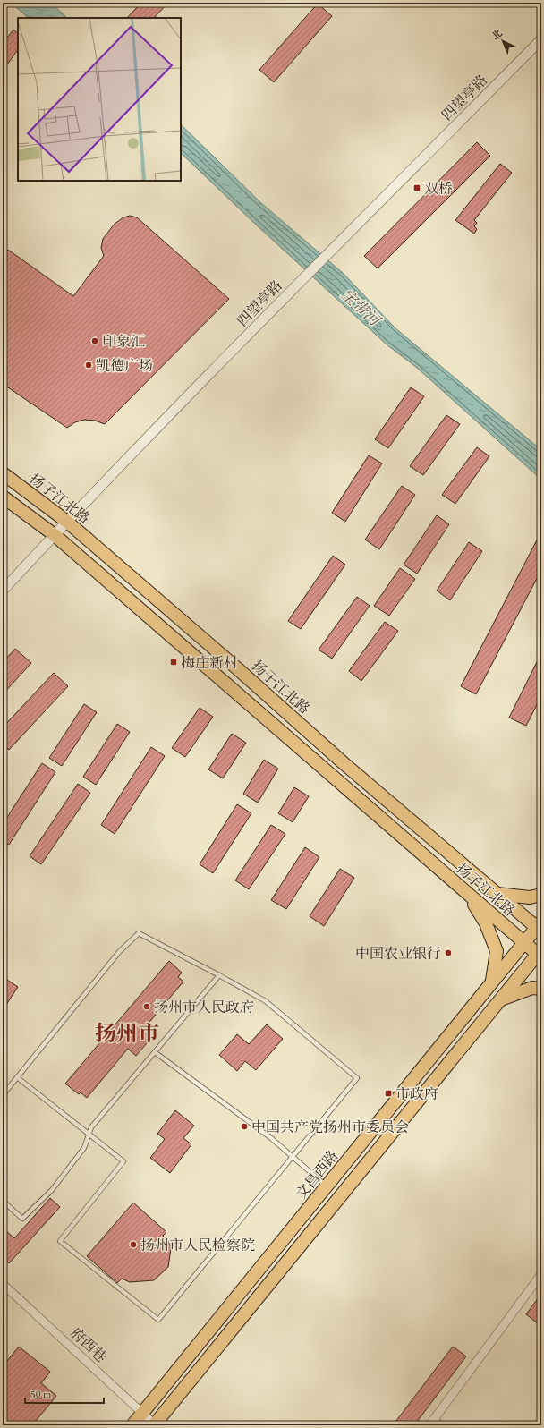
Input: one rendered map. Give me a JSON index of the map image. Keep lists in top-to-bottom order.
{
  "streets": {
    "main road": ["扬子江北路", "文昌西路"],
    "street": ["四望亭路", "府西巷"]
  },
  "crossings": [
    ["四望亭路", "扬子江北路"],
    ["扬子江北路", "文昌西路"],
    ["文昌西路", "府西巷"]
  ],
  "districts": ["扬州市"],
  "water": ["宝带河"],
  "places": {
    "transit": ["双桥", "梅庄新村", "市政府"],
    "other": [
      "印象汇",
      "凯德广场",
      "中国农业银行",
      "扬州市人民政府",
      "中国共产党扬州市委员会",
      "扬州市人民检察院"
    ]
  },
  "scale_bar": "50 m",
  "north": "top left"
}
